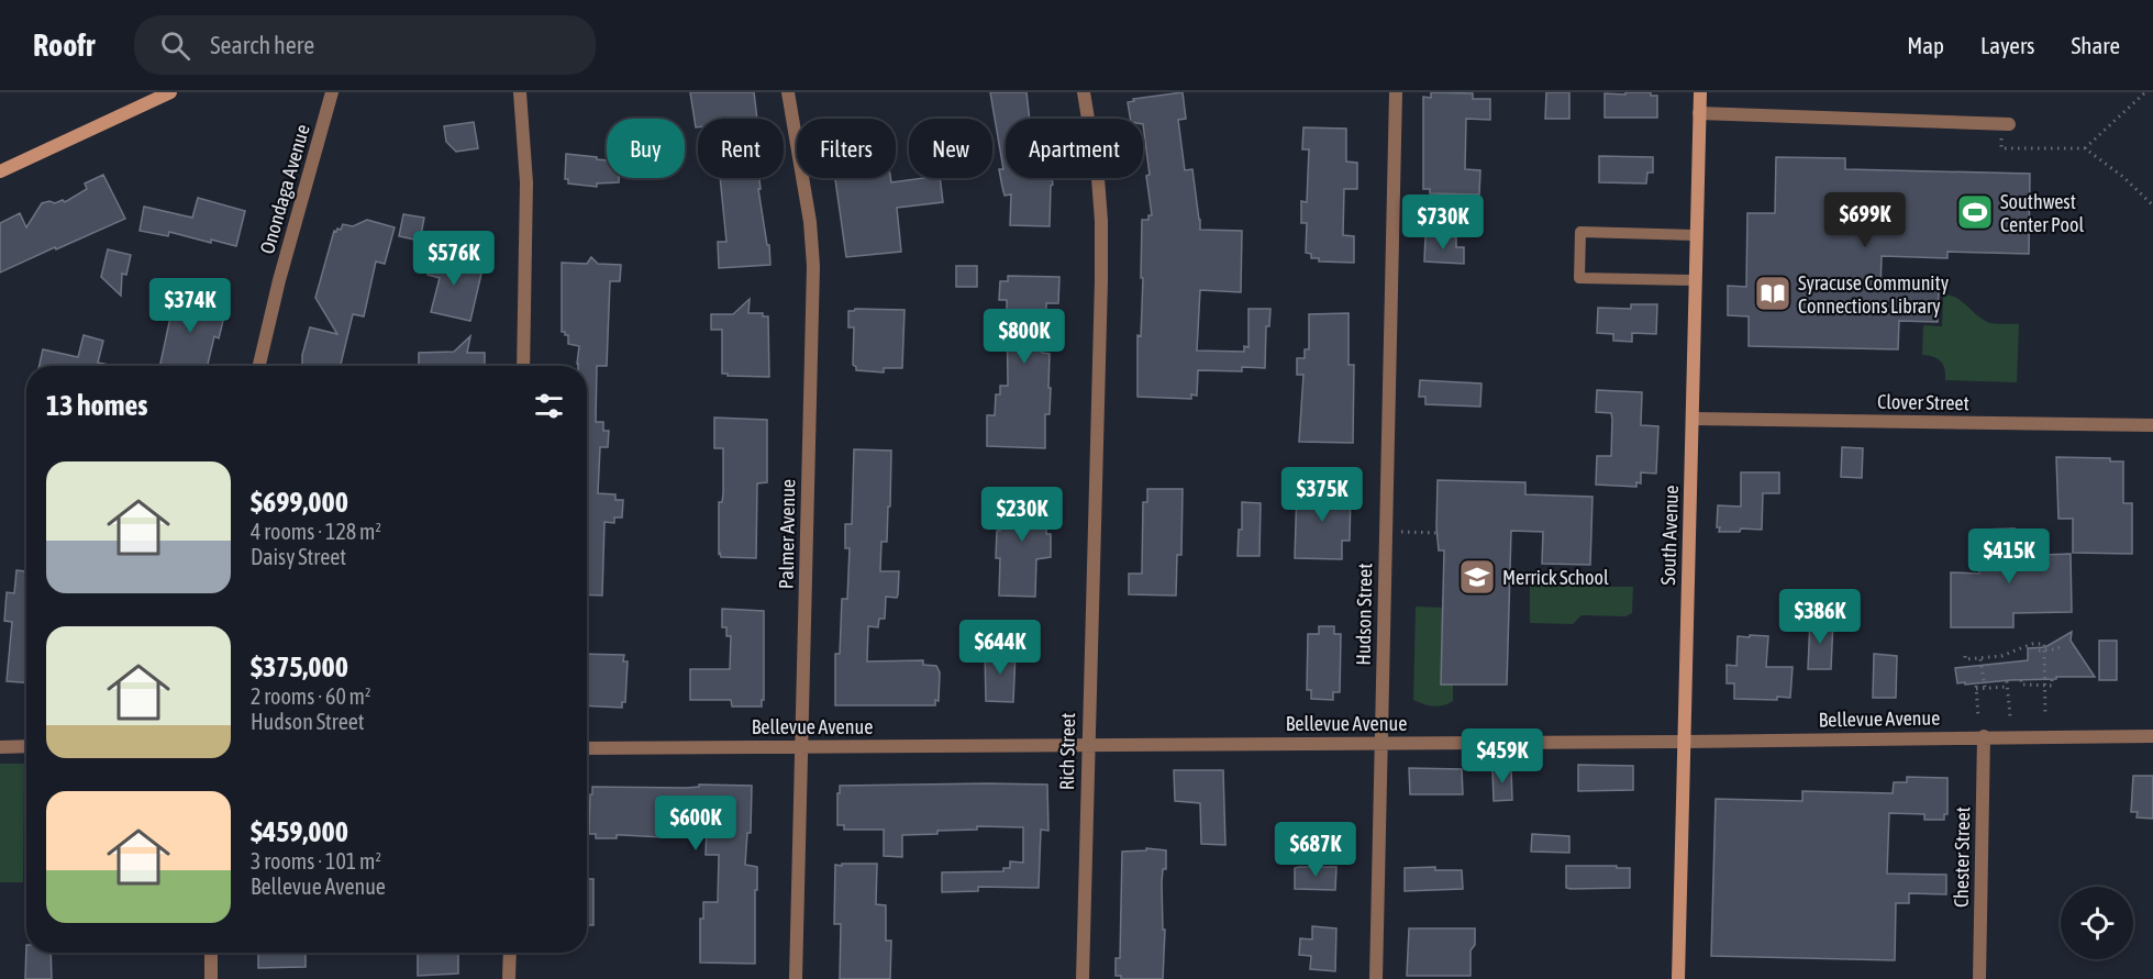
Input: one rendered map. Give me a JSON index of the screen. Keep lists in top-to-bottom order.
{
  "streets": {
    "main road": ["South Avenue"],
    "street": [
      "Onondaga Avenue",
      "Clover Street",
      "Palmer Avenue",
      "Hudson Street",
      "Bellevue Avenue",
      "Rich Street",
      "Chester Street"
    ]
  },
  "crossings": [
    ["Clover Street", "South Avenue"],
    ["Palmer Avenue", "Bellevue Avenue"],
    ["South Avenue", "Bellevue Avenue"],
    ["Hudson Street", "Bellevue Avenue"],
    ["Bellevue Avenue", "Rich Street"],
    ["Bellevue Avenue", "Chester Street"]
  ],
  "places": {
    "sports": ["Southwest Center Pool"],
    "library": ["Syracuse Community Connections Library"],
    "school or university": ["Merrick School"]
  },
  "page": {
    "header": "Roofr",
    "search": "Search here",
    "nav": ["Map", "Layers", "Share"],
    "chip": [
      "Buy",
      "Rent",
      "Filters",
      "New",
      "Apartment"
    ],
    "price": [
      "$699K",
      "$730K",
      "$576K",
      "$374K",
      "$800K",
      "$375K",
      "$230K",
      "$415K",
      "$386K",
      "$644K",
      "$459K",
      "$600K",
      "$687K"
    ],
    "heading": "13 homes",
    "list": [
      {
        "name": "$699,000",
        "note": "4 rooms · 128 m² · Daisy Street"
      },
      {
        "name": "$375,000",
        "note": "2 rooms · 60 m² · Hudson Street"
      },
      {
        "name": "$459,000",
        "note": "3 rooms · 101 m² · Bellevue Avenue"
      }
    ]
  }
}
